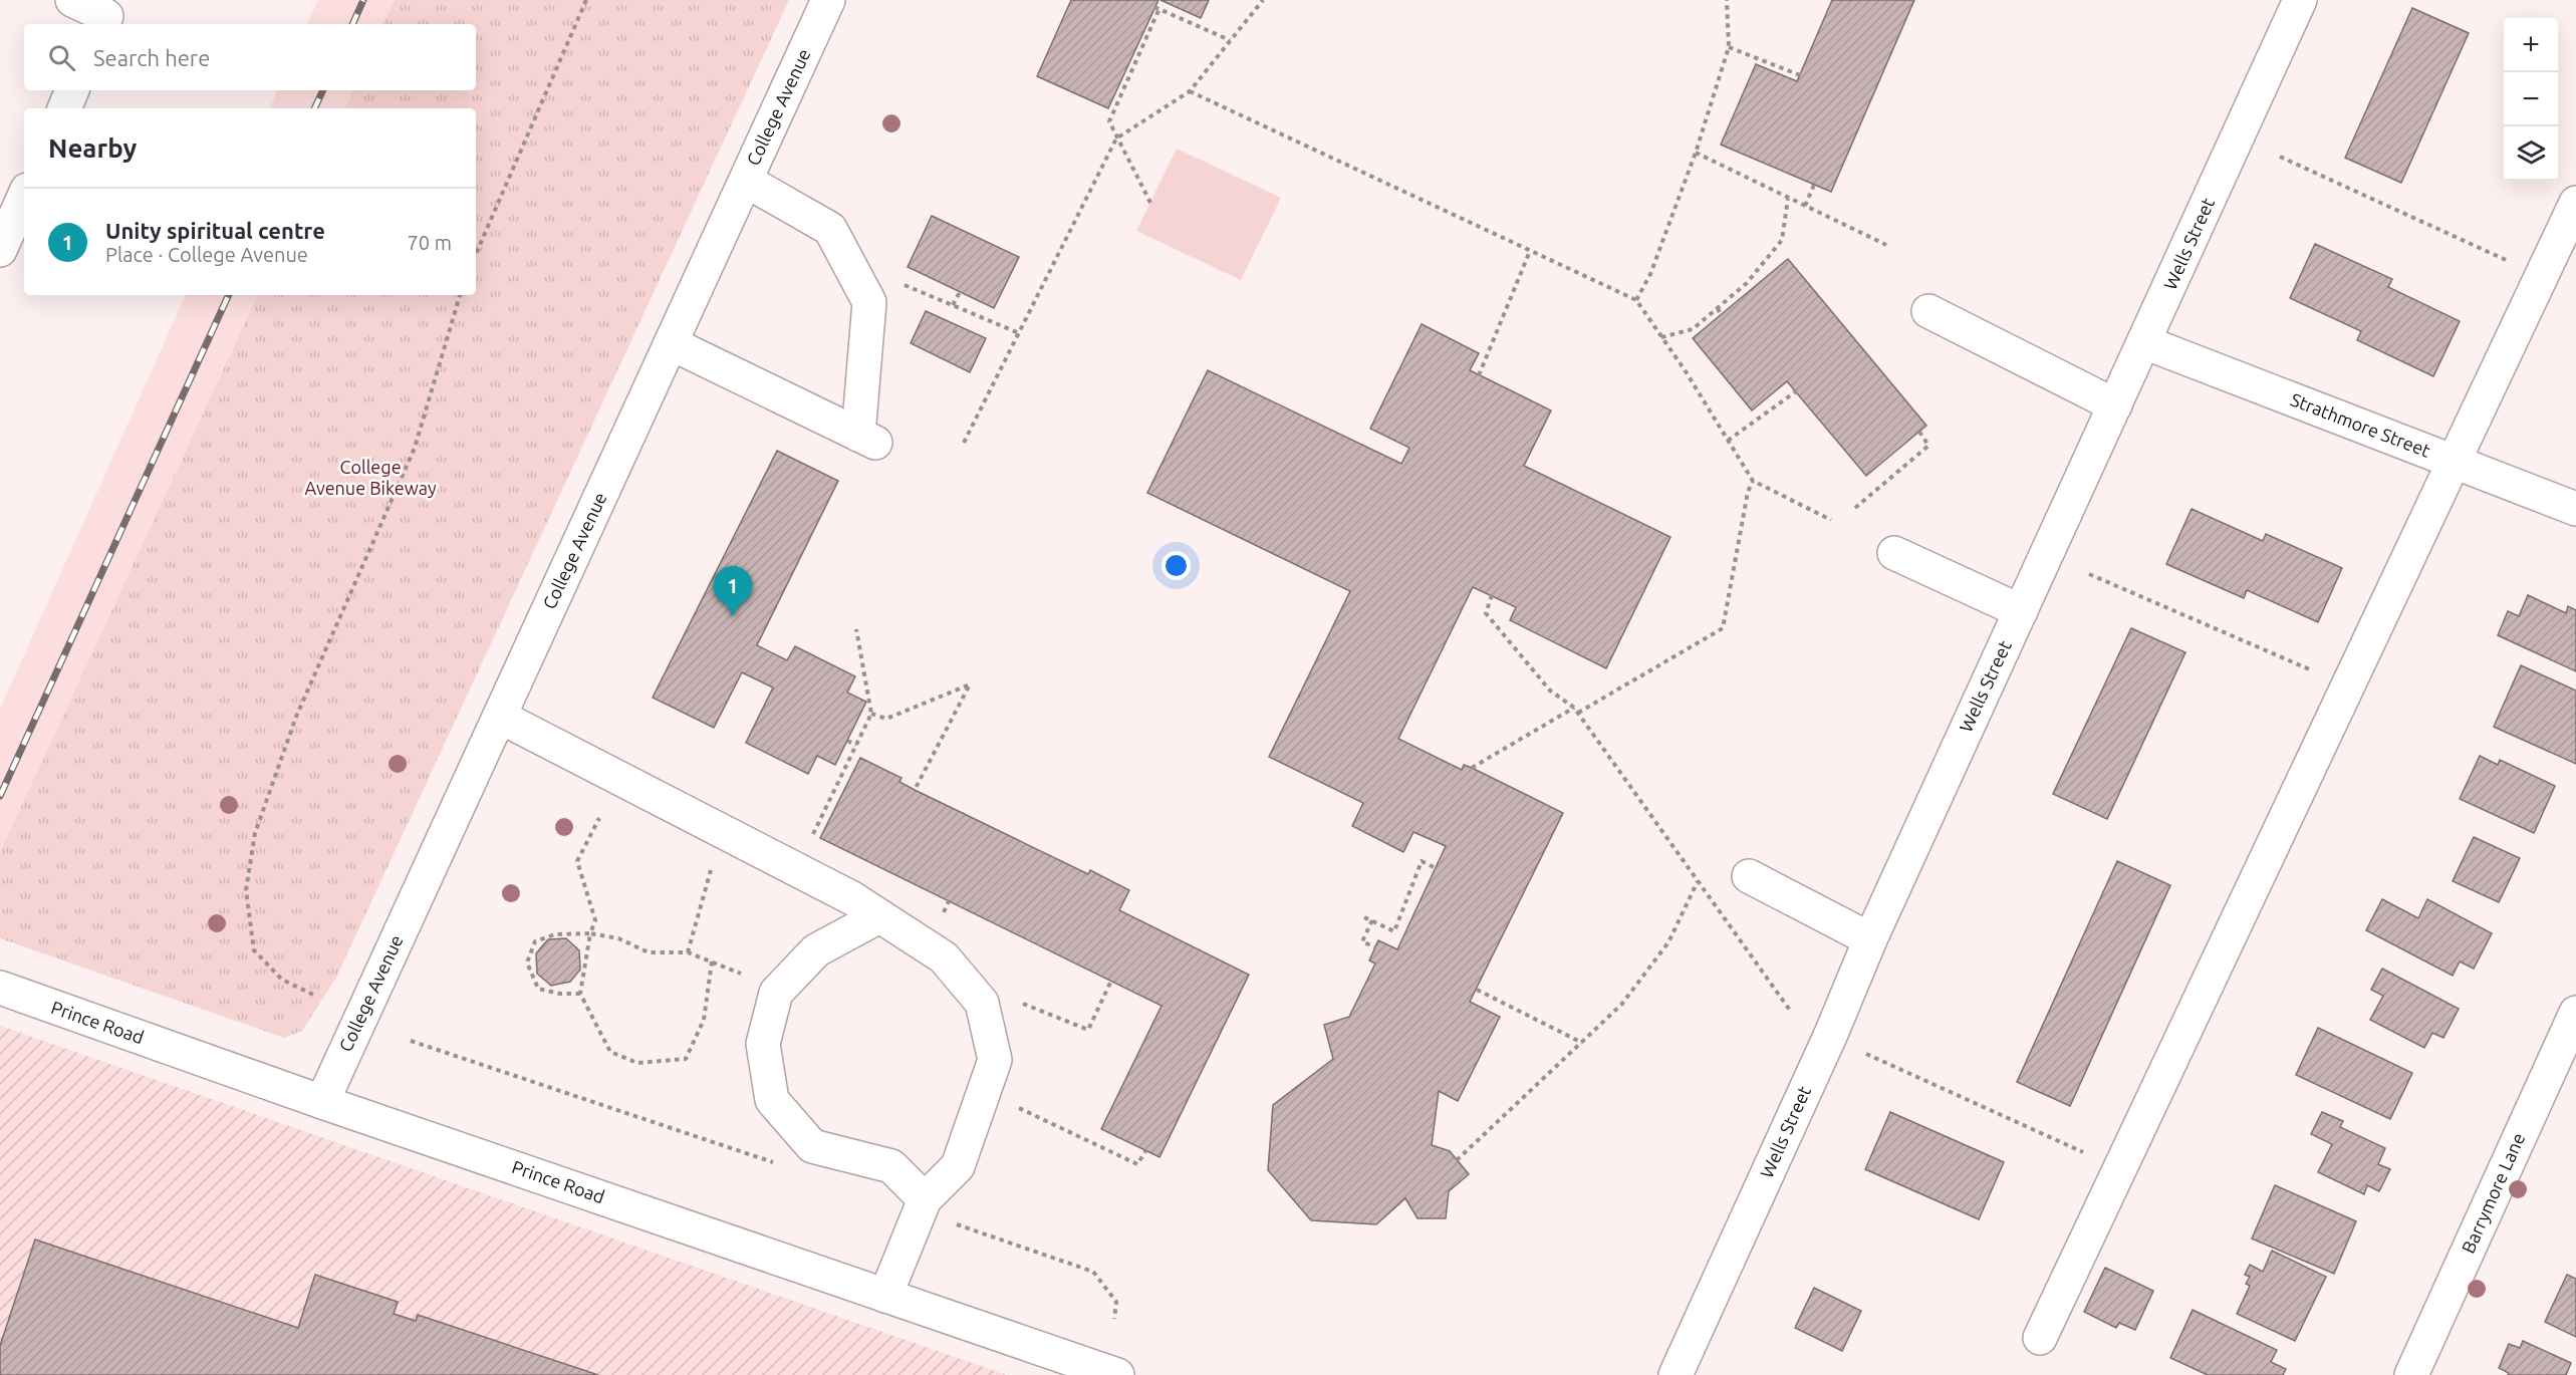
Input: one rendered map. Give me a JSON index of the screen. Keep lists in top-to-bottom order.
{
  "streets": {
    "street": [
      "College Avenue",
      "Wells Street",
      "Strathmore Street",
      "Prince Road",
      "Barrymore Lane"
    ]
  },
  "crossings": [
    ["College Avenue", "Prince Road"],
    ["Wells Street", "Strathmore Street"]
  ],
  "parks": ["College Avenue Bikeway"],
  "page": {
    "map_buttons": ["+", "−"],
    "search": "Search here",
    "heading": "Nearby",
    "list": [
      {
        "mark": "1",
        "name": "Unity spiritual centre",
        "note": "Place · College Avenue",
        "value": "70 m"
      }
    ],
    "pins": "1"
  }
}
